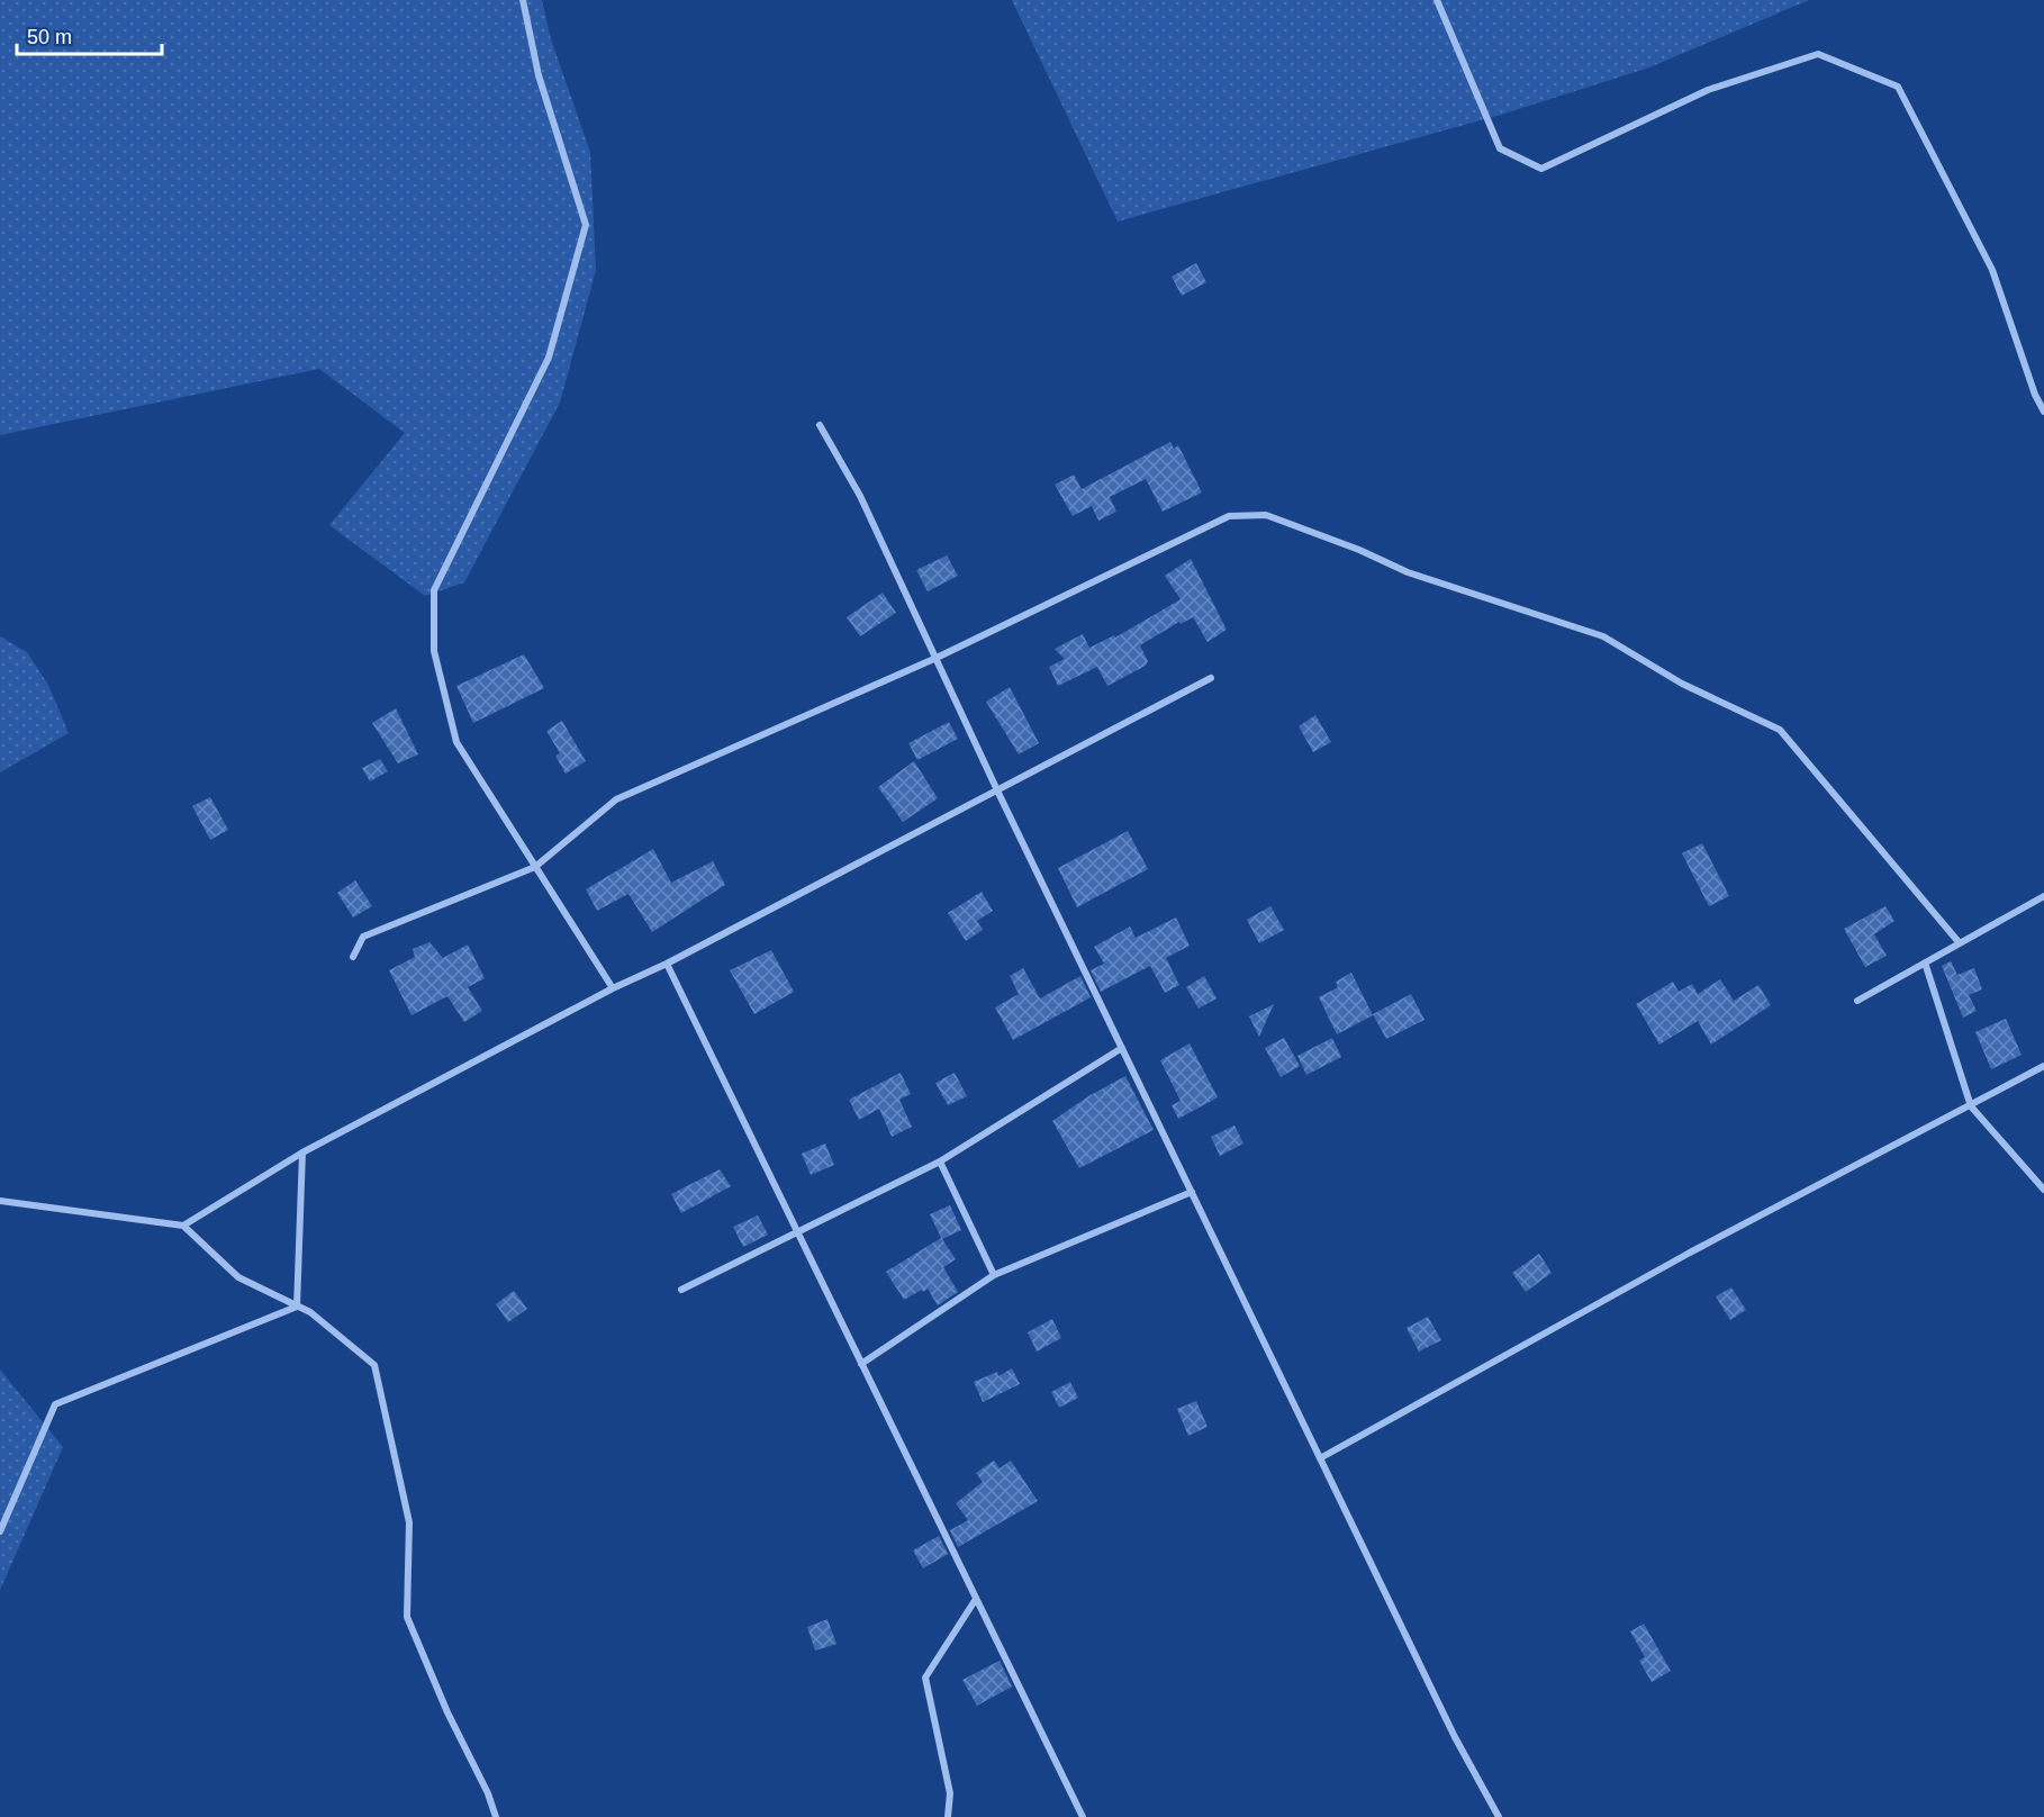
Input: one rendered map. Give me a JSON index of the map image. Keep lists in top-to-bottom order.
{
  "scale_bar": "50 m"
}
